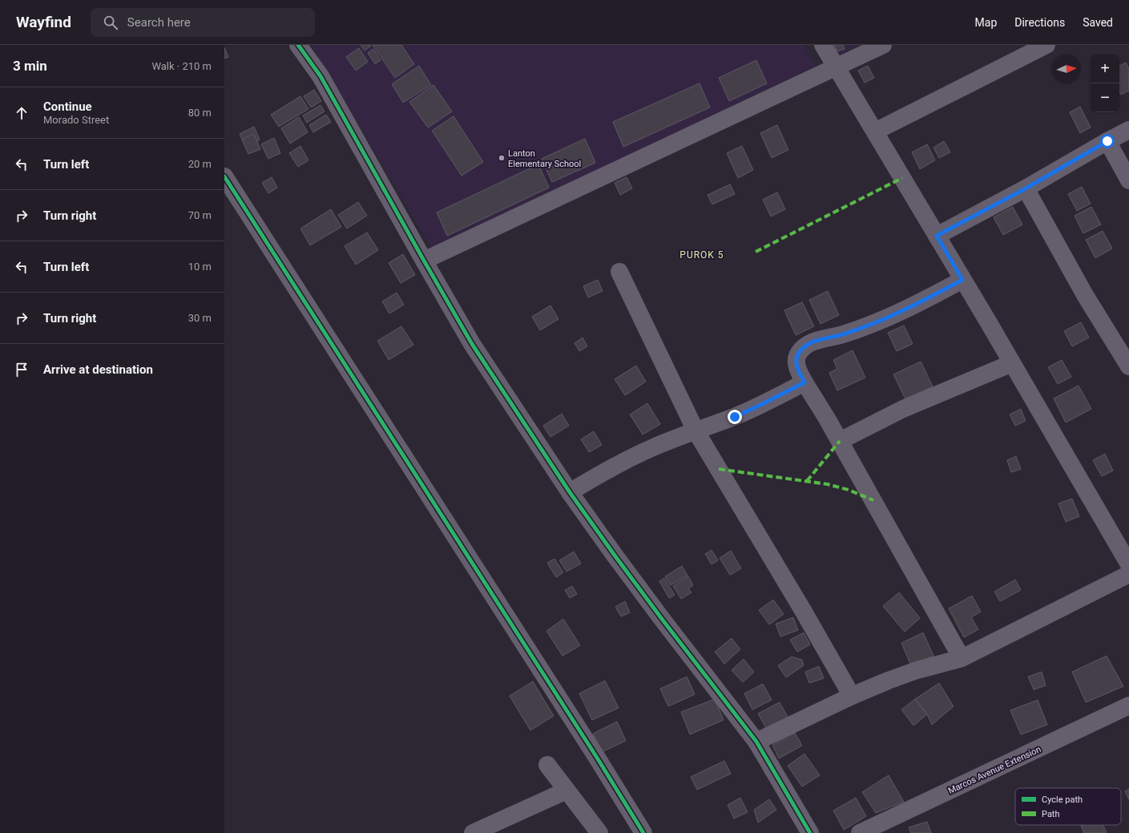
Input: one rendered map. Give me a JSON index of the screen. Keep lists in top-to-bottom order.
{
  "streets": {
    "street": ["Marcos Avenue Extension"]
  },
  "districts": ["PUROK 5"],
  "places": ["Lanton Elementary School"],
  "legend": ["Cycle path", "Path"],
  "north": "right",
  "page": {
    "header": "Wayfind",
    "search": "Search here",
    "nav": ["Map", "Directions", "Saved"],
    "heading": ["3 min", "Walk · 210 m"],
    "map_buttons": ["+", "−"],
    "list": [
      ["Continue", "Morado Street", "80 m"],
      ["Turn left", "20 m"],
      ["Turn right", "70 m"],
      ["Turn left", "10 m"],
      ["Turn right", "30 m"],
      "Arrive at destination"
    ]
  }
}
